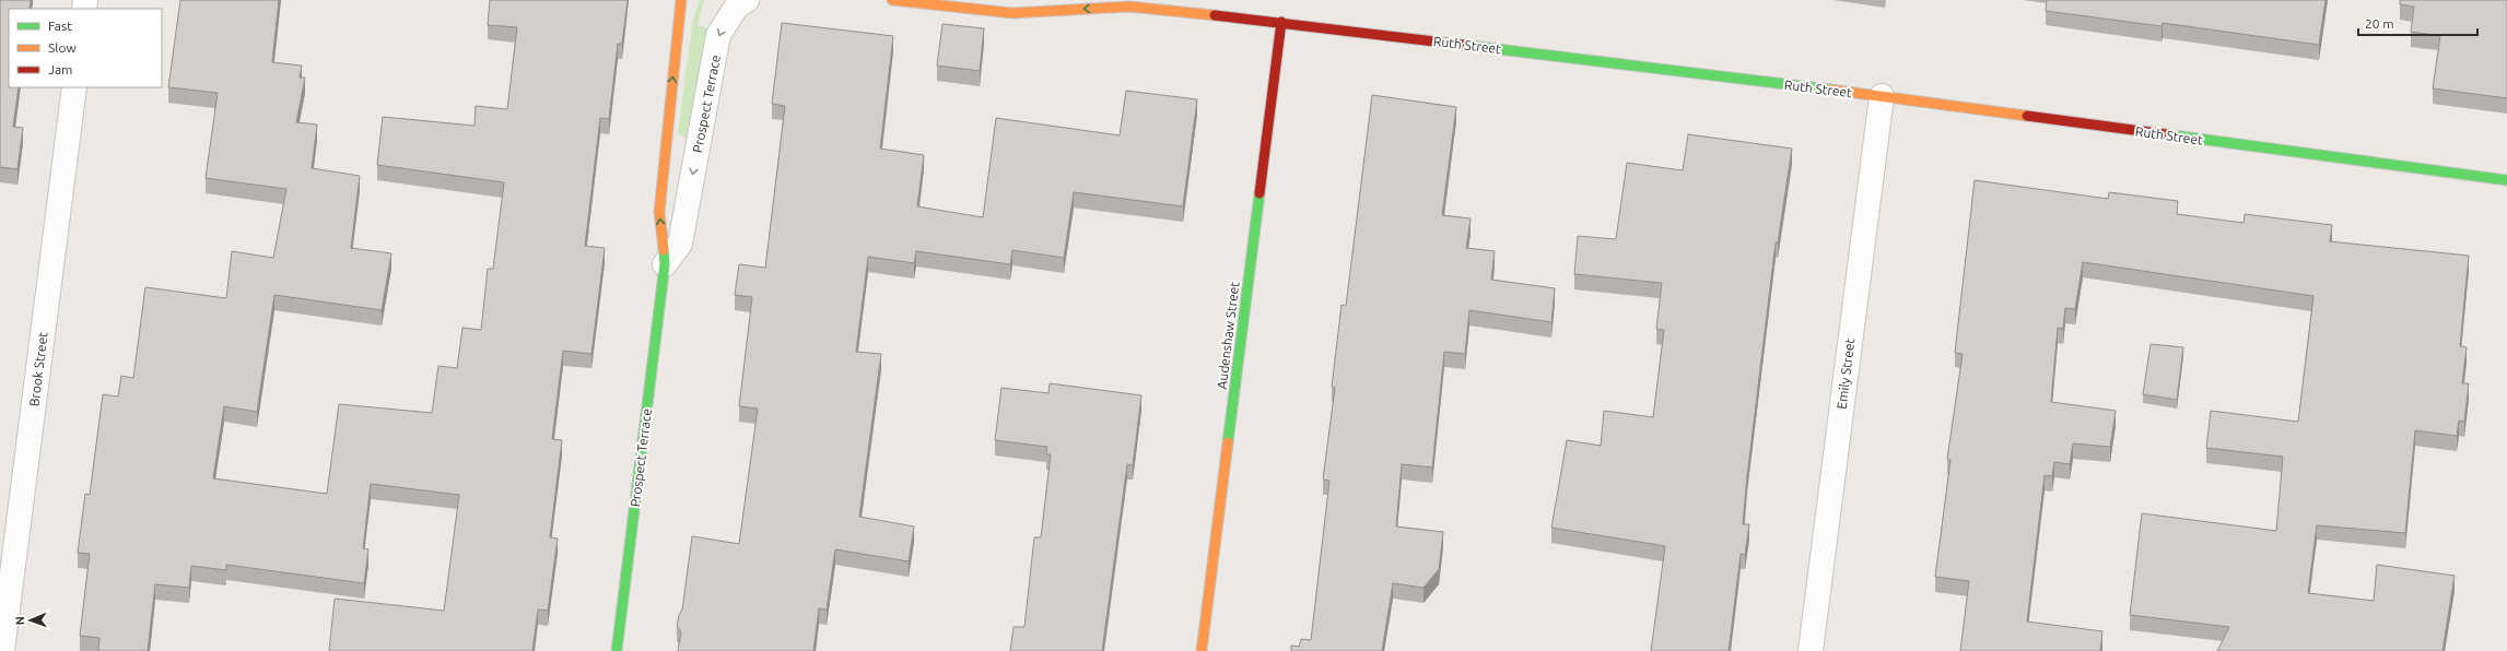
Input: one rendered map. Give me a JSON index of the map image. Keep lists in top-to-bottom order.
{
  "streets": {
    "street": [
      "Ruth Street",
      "Prospect Terrace",
      "Audenshaw Street",
      "Brook Street",
      "Emily Street"
    ]
  },
  "crossings": [
    ["Ruth Street", "Audenshaw Street"],
    ["Ruth Street", "Emily Street"]
  ],
  "legend": ["Fast", "Slow", "Jam"],
  "scale_bar": "20 m",
  "north": "left"
}
